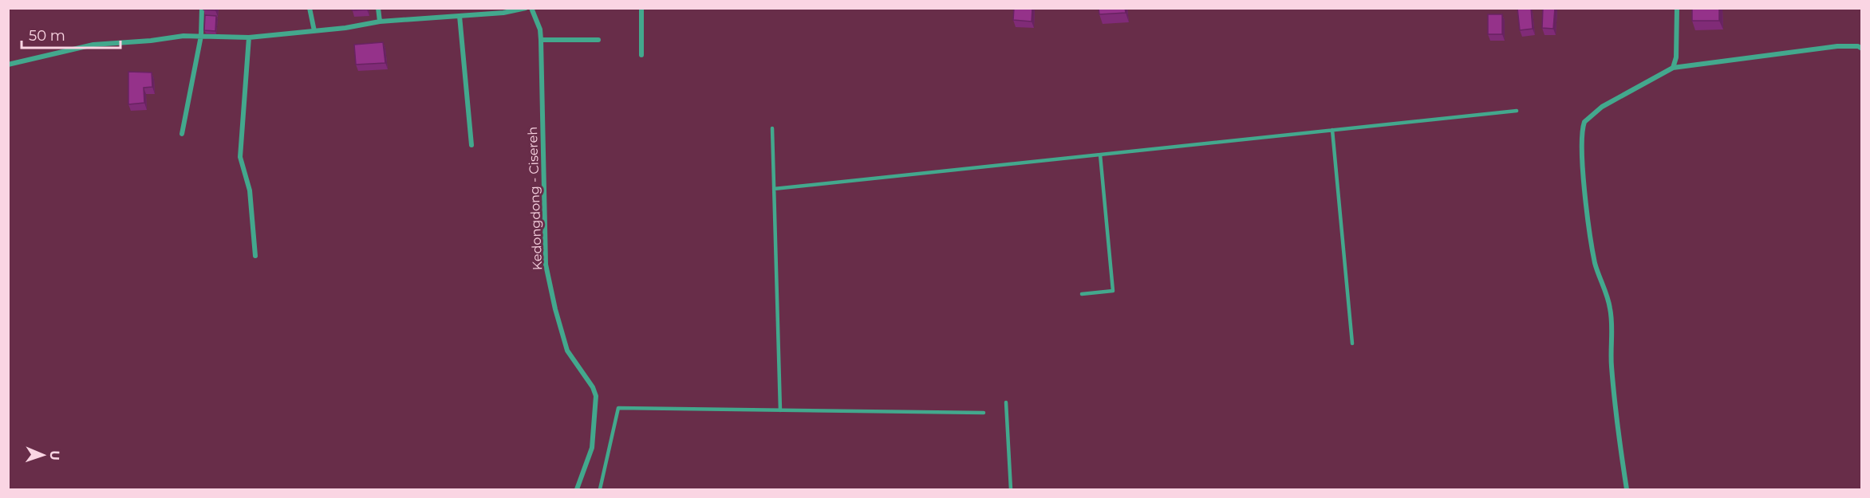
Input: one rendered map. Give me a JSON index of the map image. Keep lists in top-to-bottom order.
{
  "streets": {
    "street": ["Kedongdong - Cisereh"]
  },
  "scale_bar": "50 m",
  "north": "right"
}
